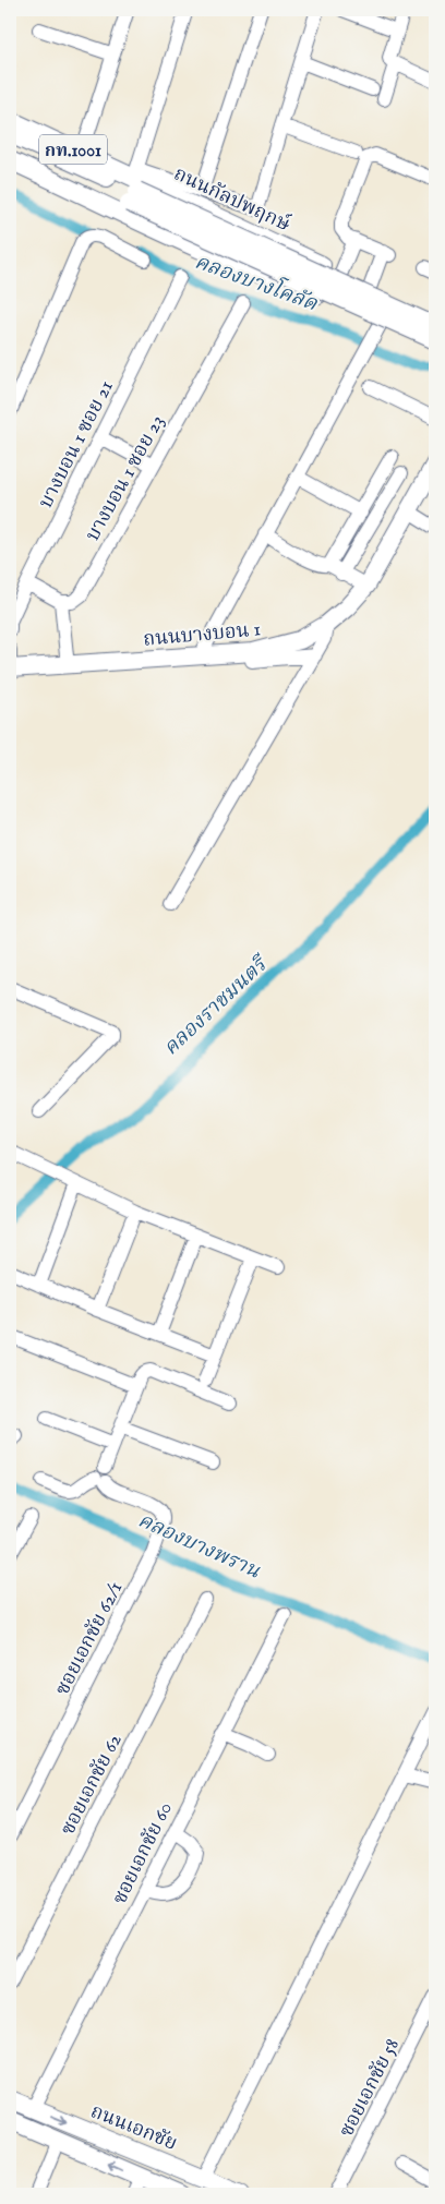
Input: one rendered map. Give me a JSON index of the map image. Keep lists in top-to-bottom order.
{
  "streets": {
    "main road": [
      "กท.1001",
      "ถนนกัลปพฤกษ์",
      "ถนนบางบอน 1",
      "ถนนเอกชัย"
    ],
    "street": [
      "บางบอน 1 ซอย 21",
      "บางบอน 1 ซอย 23",
      "ซอยเอกชัย 62/1",
      "ซอยเอกชัย 62",
      "ซอยเอกชัย 60",
      "ซอยเอกชัย 58"
    ]
  },
  "crossings": [
    ["ซอยเอกชัย 60", "ถนนเอกชัย"]
  ],
  "water": ["คลองบางโคลัด", "คลองราชมนตรี", "คลองบางพราน"]
}
